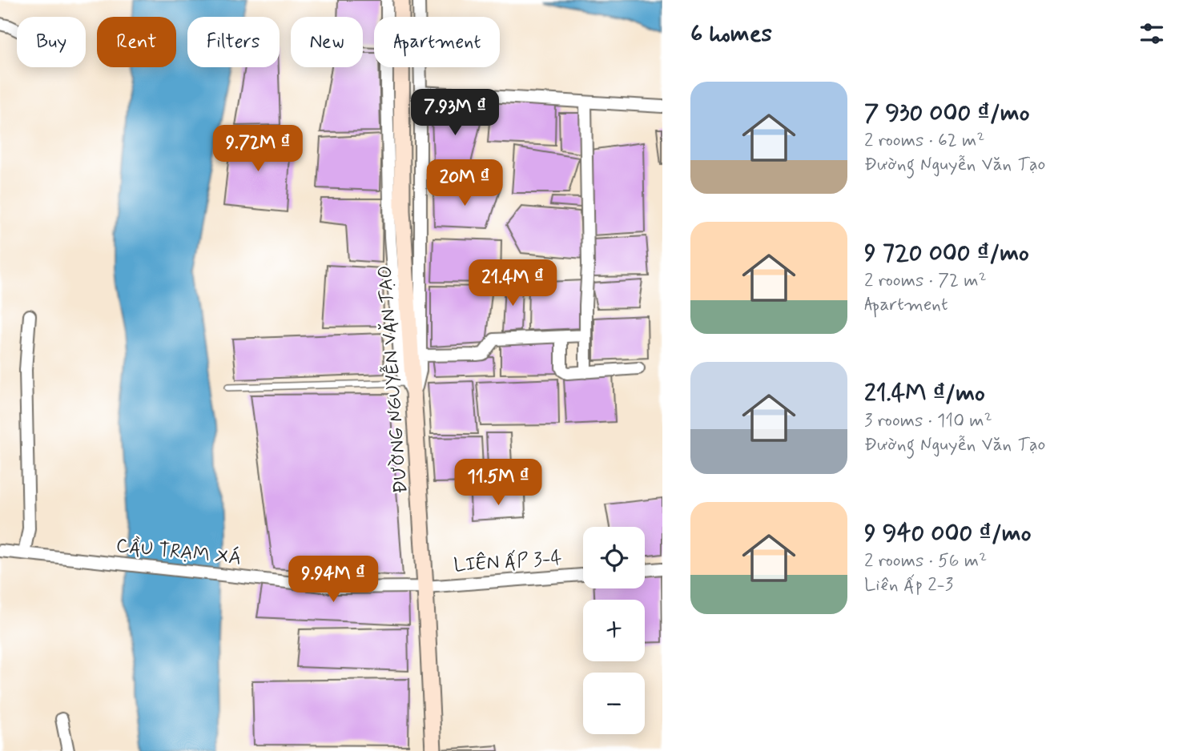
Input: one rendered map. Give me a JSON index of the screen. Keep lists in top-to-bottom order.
{
  "streets": {
    "main road": ["ĐƯỜNG NGUYỄN VĂN TẠO"],
    "street": ["CẦU TRẠM XÁ", "LIÊN ẤP 3-4"]
  },
  "crossings": [
    ["ĐƯỜNG NGUYỄN VĂN TẠO", "CẦU TRẠM XÁ"],
    ["ĐƯỜNG NGUYỄN VĂN TẠO", "LIÊN ẤP 3-4"],
    ["CẦU TRẠM XÁ", "LIÊN ẤP 3-4"]
  ],
  "page": {
    "heading": "6 homes",
    "chip": [
      "Buy",
      "Rent",
      "Filters",
      "New",
      "Apartment"
    ],
    "list": [
      {
        "name": "7 930 000 ₫/mo",
        "note": "2 rooms · 62 m² · Đường Nguyễn Văn Tạo"
      },
      {
        "name": "9 720 000 ₫/mo",
        "note": "2 rooms · 72 m² · Apartment"
      },
      {
        "name": "21.4M ₫/mo",
        "note": "3 rooms · 110 m² · Đường Nguyễn Văn Tạo"
      },
      {
        "name": "9 940 000 ₫/mo",
        "note": "2 rooms · 56 m² · Liên Ấp 2-3"
      }
    ],
    "price": [
      "7.93M ₫",
      "9.72M ₫",
      "20M ₫",
      "21.4M ₫",
      "11.5M ₫",
      "9.94M ₫"
    ],
    "map_buttons": ["+", "−"]
  }
}
